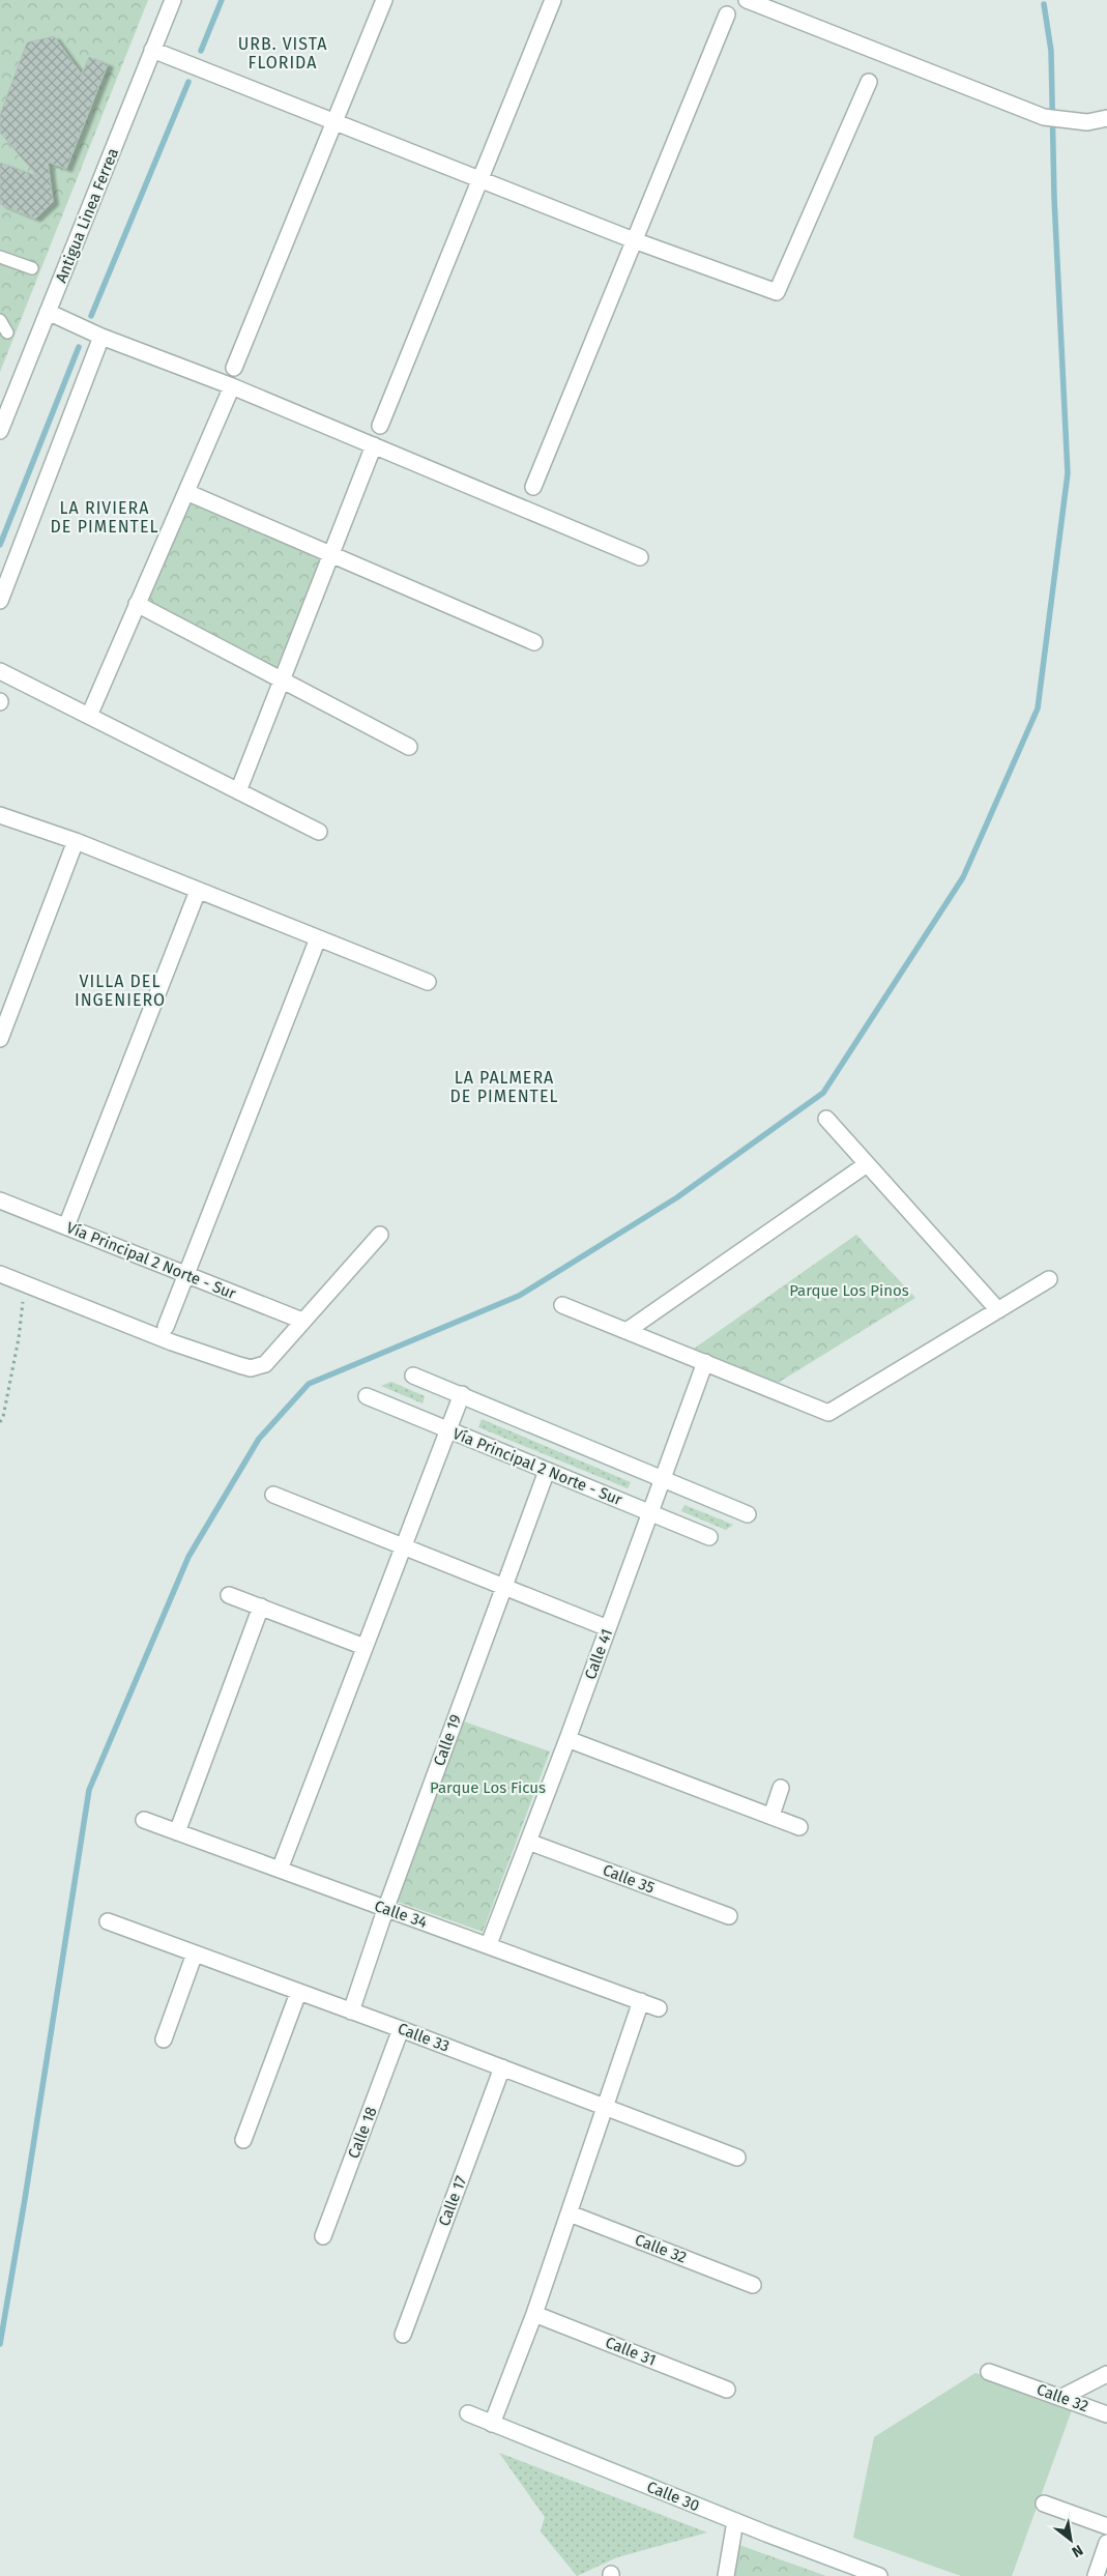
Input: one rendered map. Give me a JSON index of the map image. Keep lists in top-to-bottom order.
{
  "streets": {
    "street": [
      "Antigua Linea Ferrea",
      "Vía Principal 2 Norte - Sur",
      "Calle 41",
      "Calle 19",
      "Calle 35",
      "Calle 34",
      "Calle 33",
      "Calle 18",
      "Calle 17",
      "Calle 32",
      "Calle 31",
      "Calle 30"
    ]
  },
  "crossings": [
    ["Vía Principal 2 Norte - Sur", "Calle 41"],
    ["Vía Principal 2 Norte - Sur", "Calle 19"],
    ["Calle 41", "Calle 35"],
    ["Calle 41", "Calle 34"],
    ["Calle 19", "Calle 34"],
    ["Calle 19", "Calle 33"],
    ["Calle 33", "Calle 18"],
    ["Calle 33", "Calle 17"]
  ],
  "districts": [
    "URB. VISTA FLORIDA",
    "LA RIVIERA DE PIMENTEL",
    "VILLA DEL INGENIERO",
    "LA PALMERA DE PIMENTEL"
  ],
  "parks": ["Parque Los Pinos", "Parque Los Ficus"],
  "north": "bottom right"
}
